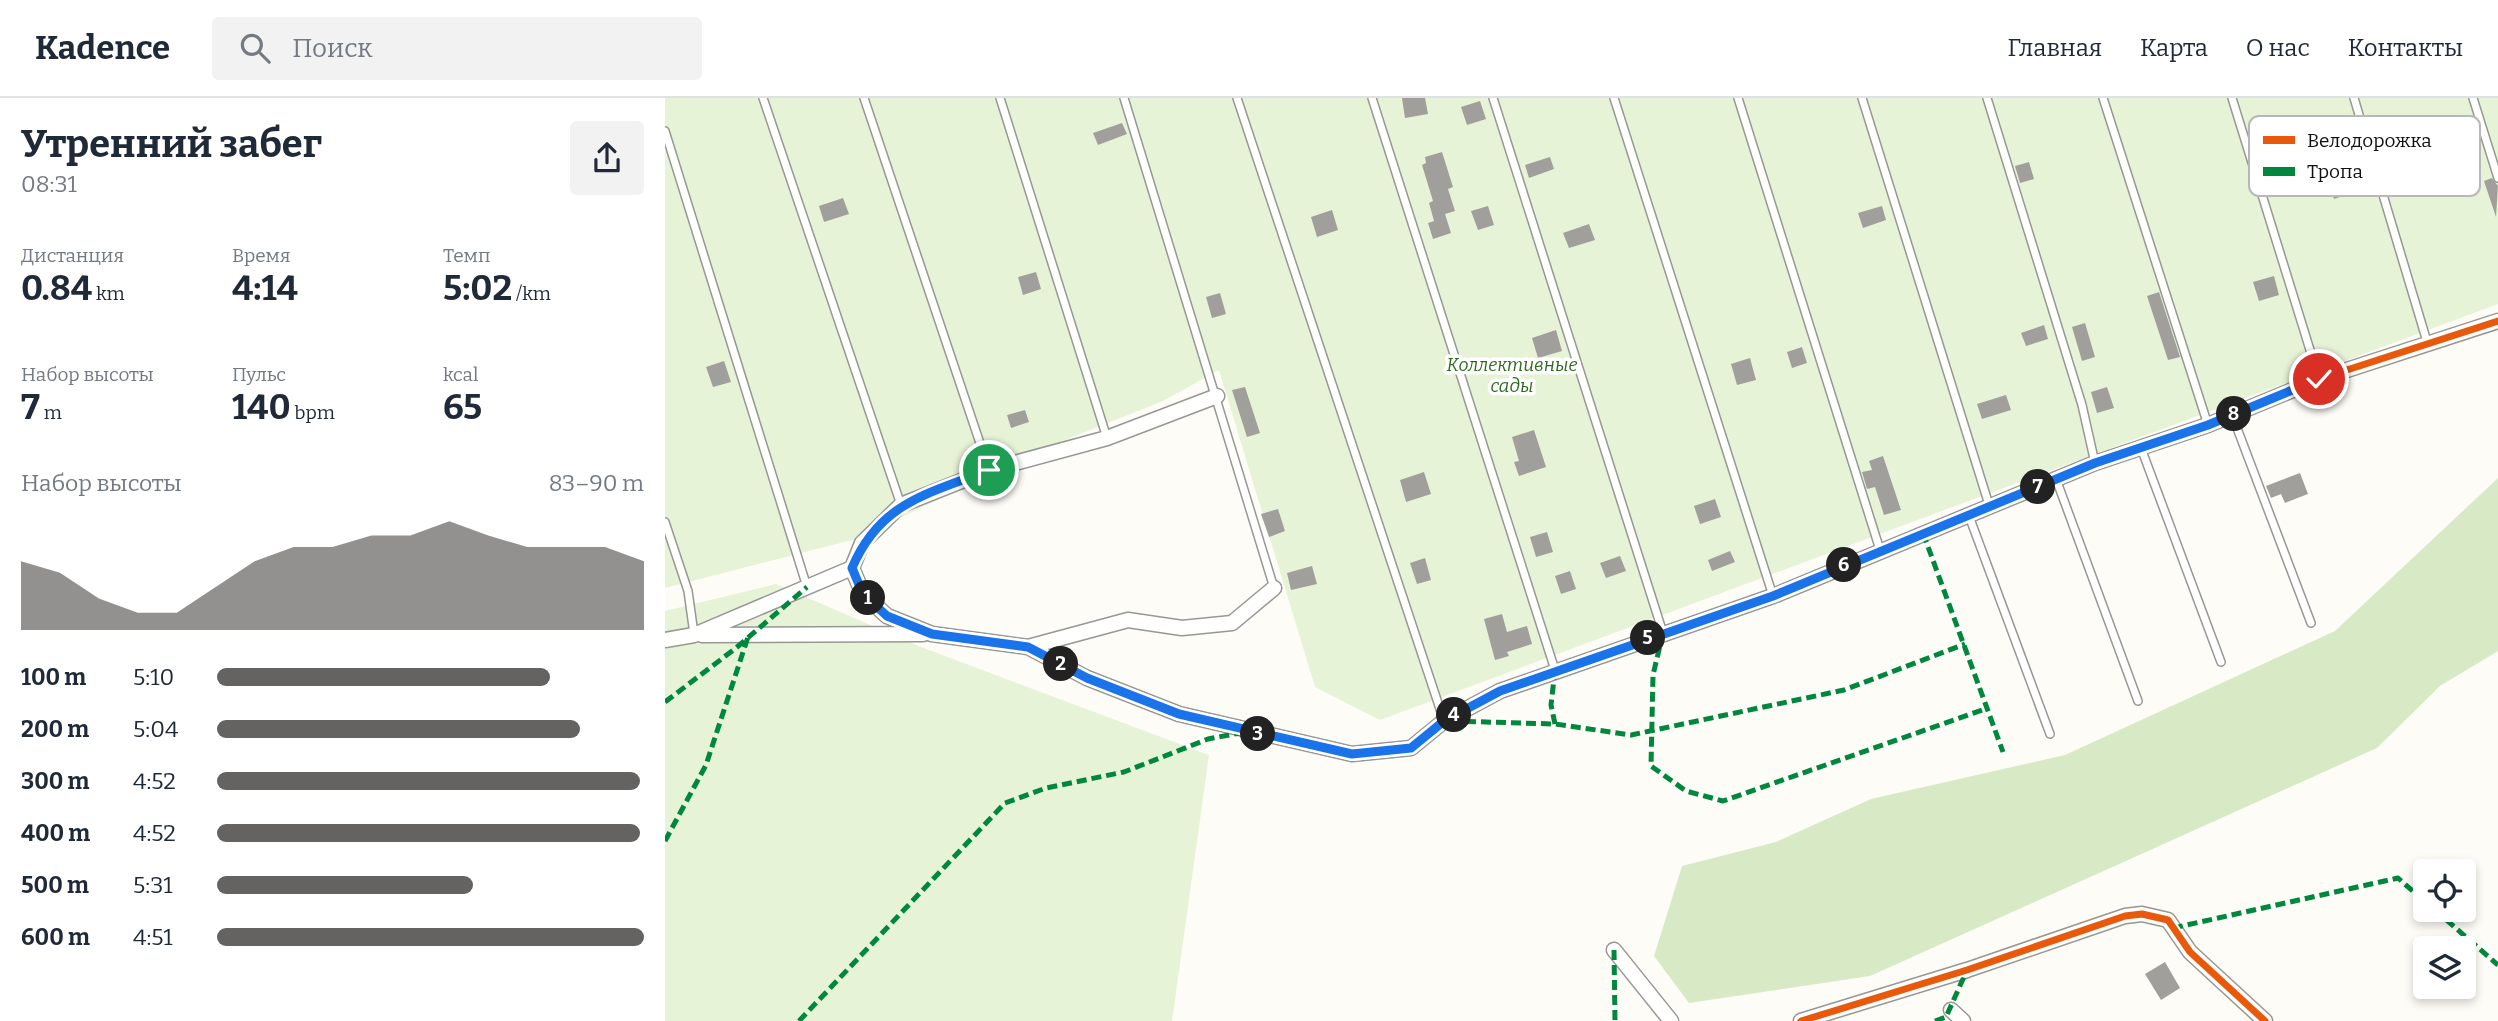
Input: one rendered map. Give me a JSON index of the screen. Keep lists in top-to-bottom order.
{
  "parks": ["Коллективные сады"],
  "legend": ["Велодорожка", "Тропа"],
  "page": {
    "header": "Kadence",
    "search": "Поиск",
    "nav": [
      "Главная",
      "Карта",
      "О нас",
      "Контакты"
    ],
    "heading": ["Утренний забег", "08:31"],
    "stats": [
      ["Дистанция", "0.84 km"],
      ["Время", "4:14"],
      ["Темп", "5:02 /km"],
      ["Набор высоты", "7 m"],
      ["Пульс", "140 bpm"],
      ["kcal", "65"]
    ],
    "pins": [
      "8",
      "7",
      "6",
      "1",
      "5",
      "2",
      "4",
      "3"
    ],
    "chart": ["Набор высоты", "83–90 m"],
    "list": [
      {
        "name": "100 m",
        "note": "5:10"
      },
      {
        "name": "200 m",
        "note": "5:04"
      },
      {
        "name": "300 m",
        "note": "4:52"
      },
      {
        "name": "400 m",
        "note": "4:52"
      },
      {
        "name": "500 m",
        "note": "5:31"
      },
      {
        "name": "600 m",
        "note": "4:51"
      }
    ]
  }
}
